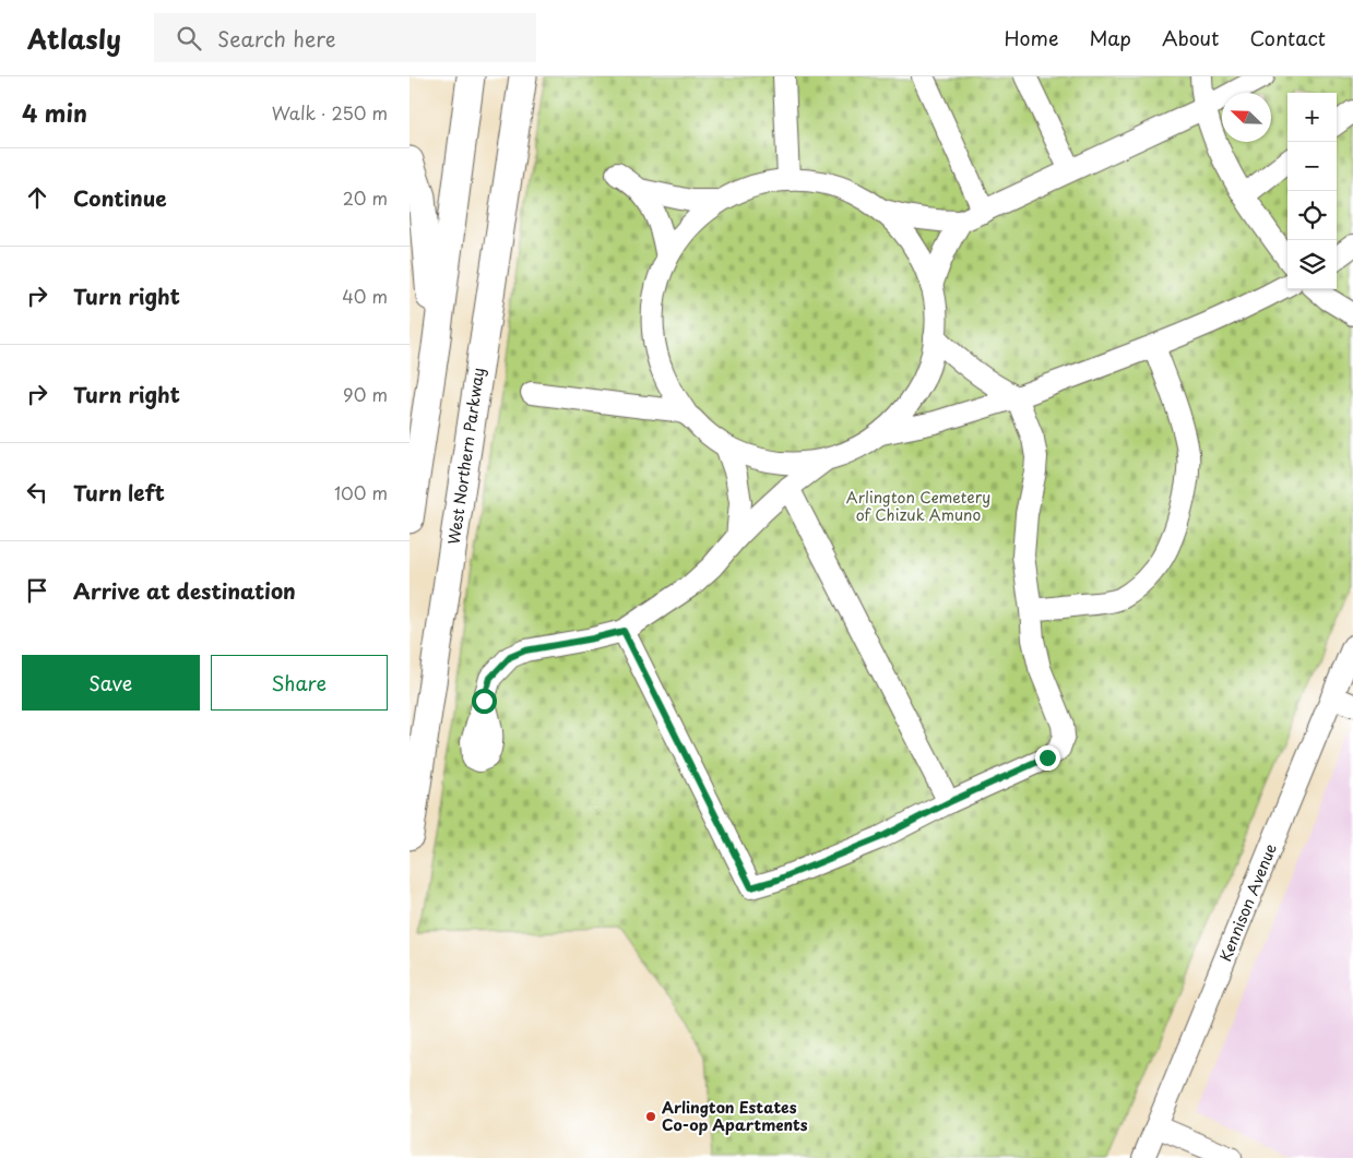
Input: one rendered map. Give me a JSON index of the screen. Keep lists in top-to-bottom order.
{
  "streets": {
    "main road": ["West Northern Parkway"],
    "street": ["Kennison Avenue"]
  },
  "parks": ["Arlington Cemetery of Chizuk Amuno"],
  "places": ["Arlington Estates Co-op Apartments"],
  "north": "top left",
  "page": {
    "header": "Atlasly",
    "search": "Search here",
    "nav": [
      "Home",
      "Map",
      "About",
      "Contact"
    ],
    "heading": ["4 min", "Walk · 250 m"],
    "map_buttons": ["+", "−"],
    "list": [
      ["Continue", "20 m"],
      ["Turn right", "40 m"],
      ["Turn right", "90 m"],
      ["Turn left", "100 m"],
      "Arrive at destination"
    ],
    "buttons": ["Save", "Share"]
  }
}
